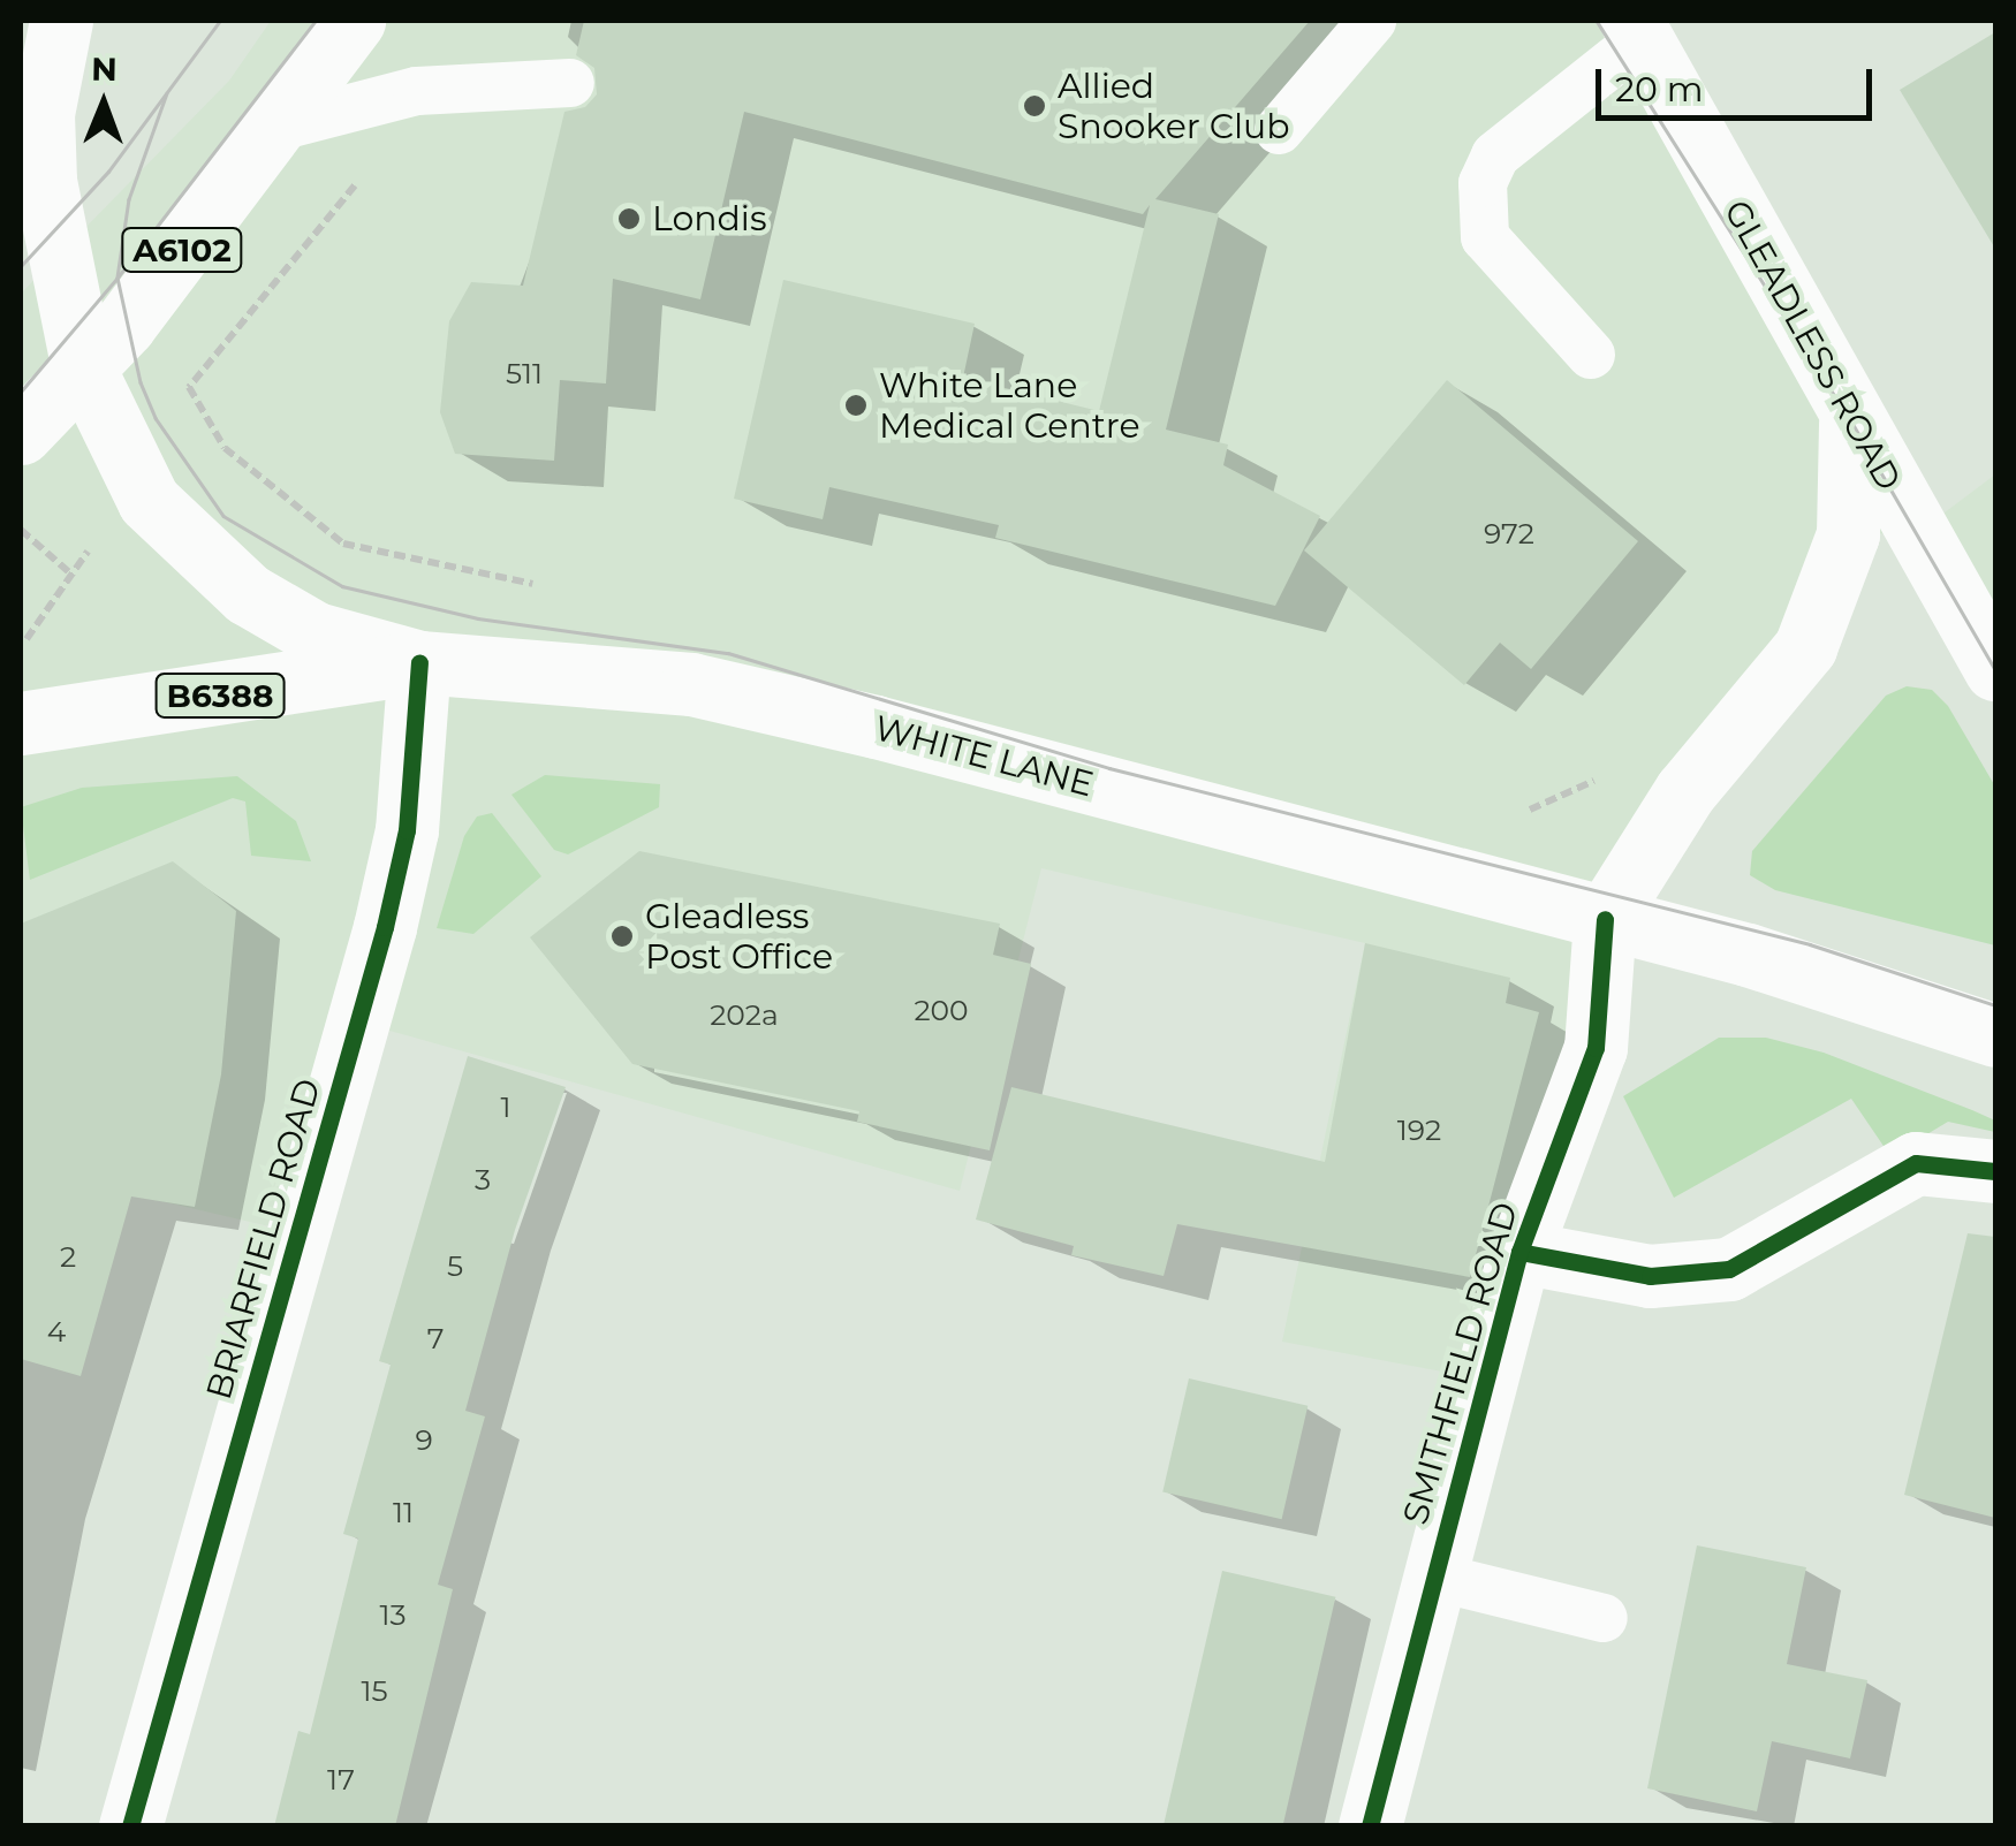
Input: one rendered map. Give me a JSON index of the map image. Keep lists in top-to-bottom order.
{
  "streets": {
    "main road": [
      "A6102",
      "GLEADLESS ROAD",
      "B6388",
      "WHITE LANE",
      "BRIARFIELD ROAD",
      "SMITHFIELD ROAD"
    ]
  },
  "crossings": [
    ["A6102", "B6388"],
    ["A6102", "WHITE LANE"],
    ["B6388", "WHITE LANE"],
    ["B6388", "BRIARFIELD ROAD"],
    ["WHITE LANE", "BRIARFIELD ROAD"],
    ["WHITE LANE", "SMITHFIELD ROAD"]
  ],
  "places": [
    "Allied Snooker Club",
    "Londis",
    "White Lane Medical Centre",
    "Gleadless Post Office"
  ],
  "house_numbers": [
    "511",
    "972",
    "200",
    "202a",
    "1",
    "192",
    "3",
    "2",
    "5",
    "4",
    "7",
    "9",
    "11",
    "13",
    "15",
    "17"
  ],
  "scale_bar": "20 m",
  "north": "top"
}
